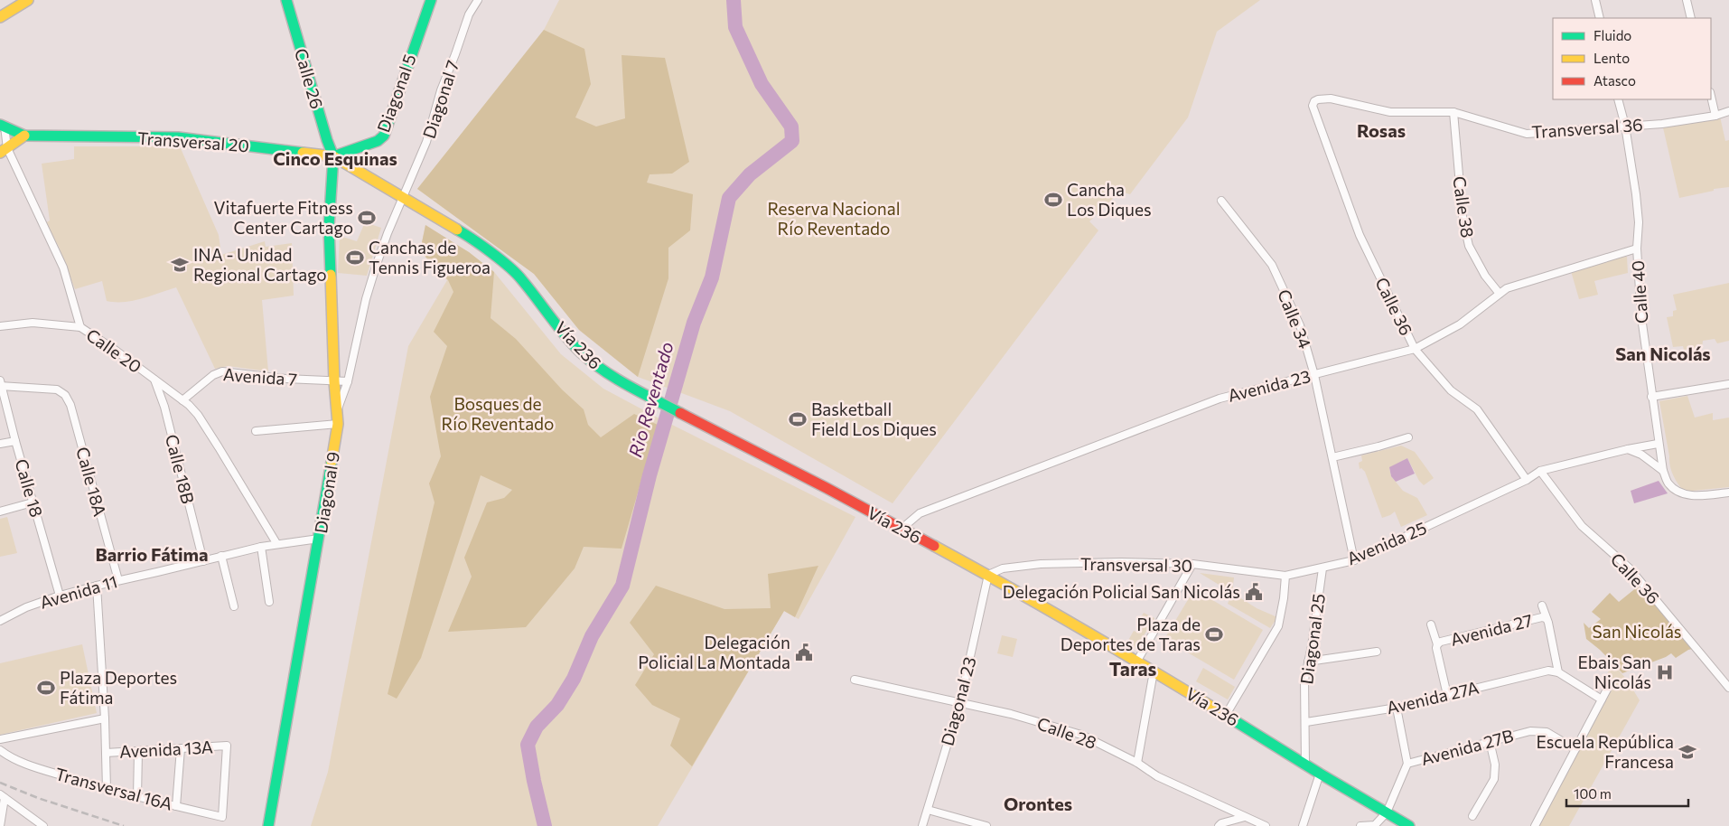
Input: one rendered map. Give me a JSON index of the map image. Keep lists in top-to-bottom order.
{
  "streets": {
    "main road": [
      "Calle 26",
      "Diagonal 5",
      "Transversal 20",
      "Vía 236",
      "Diagonal 9"
    ],
    "street": [
      "Diagonal 7",
      "Transversal 36",
      "Calle 38",
      "Calle 40",
      "Calle 36",
      "Calle 34",
      "Calle 20",
      "Avenida 7",
      "Avenida 23",
      "Calle 18B",
      "Calle 18A",
      "Calle 18",
      "Avenida 25",
      "Transversal 30",
      "Avenida 11",
      "Avenida 27",
      "Diagonal 25",
      "Avenida 27A",
      "Diagonal 23",
      "Calle 28",
      "Avenida 27B",
      "Avenida 13A",
      "Transversal 16A"
    ]
  },
  "crossings": [
    ["Calle 26", "Diagonal 5"],
    ["Calle 26", "Transversal 20"],
    ["Calle 26", "Diagonal 9"],
    ["Diagonal 5", "Transversal 20"],
    ["Diagonal 5", "Diagonal 9"],
    ["Diagonal 7", "Transversal 20"],
    ["Diagonal 7", "Vía 236"],
    ["Diagonal 7", "Avenida 7"],
    ["Diagonal 7", "Diagonal 9"],
    ["Transversal 36", "Calle 38"],
    ["Transversal 36", "Calle 40"],
    ["Transversal 36", "Calle 36"],
    ["Transversal 20", "Vía 236"],
    ["Transversal 20", "Calle 20"],
    ["Transversal 20", "Diagonal 9"],
    ["Calle 38", "Avenida 23"],
    ["Calle 40", "Avenida 23"],
    ["Calle 40", "Avenida 25"],
    ["Calle 36", "Avenida 23"],
    ["Calle 36", "Avenida 25"],
    ["Calle 34", "Avenida 23"],
    ["Calle 34", "Avenida 25"],
    ["Vía 236", "Avenida 23"],
    ["Vía 236", "Transversal 30"],
    ["Vía 236", "Diagonal 25"],
    ["Vía 236", "Diagonal 23"],
    ["Vía 236", "Avenida 27B"],
    ["Calle 20", "Avenida 7"],
    ["Calle 20", "Calle 18B"],
    ["Calle 20", "Avenida 11"],
    ["Avenida 7", "Diagonal 9"],
    ["Calle 18B", "Avenida 11"],
    ["Calle 18A", "Calle 18"],
    ["Calle 18A", "Avenida 11"],
    ["Calle 18", "Avenida 11"],
    ["Diagonal 9", "Avenida 11"],
    ["Avenida 25", "Transversal 30"],
    ["Avenida 25", "Diagonal 25"],
    ["Transversal 30", "Diagonal 23"],
    ["Diagonal 25", "Avenida 27A"],
    ["Diagonal 23", "Calle 28"],
    ["Avenida 13A", "Transversal 16A"]
  ],
  "districts": [
    "Rosas",
    "Cinco Esquinas",
    "San Nicolás",
    "Barrio Fátima",
    "Taras",
    "Orontes"
  ],
  "water": ["Rio Reventado"],
  "parks": ["Reserva Nacional Río Reventado", "Bosques de Río Reventado", "San Nicolás"],
  "places": {
    "sports": [
      "Cancha Los Diques",
      "Vitafuerte Fitness Center Cartago",
      "Canchas de Tennis Figueroa",
      "Basketball Field Los Diques",
      "Plaza de Deportes de Taras",
      "Plaza Deportes Fátima"
    ],
    "school or university": ["INA - Unidad Regional Cartago", "Escuela República Francesa"],
    "public building": ["Delegación Policial San Nicolás", "Delegación Policial La Montada"],
    "hospital": ["Ebais San Nicolás"]
  },
  "legend": ["Fluido", "Lento", "Atasco"],
  "scale_bar": "100 m"
}
